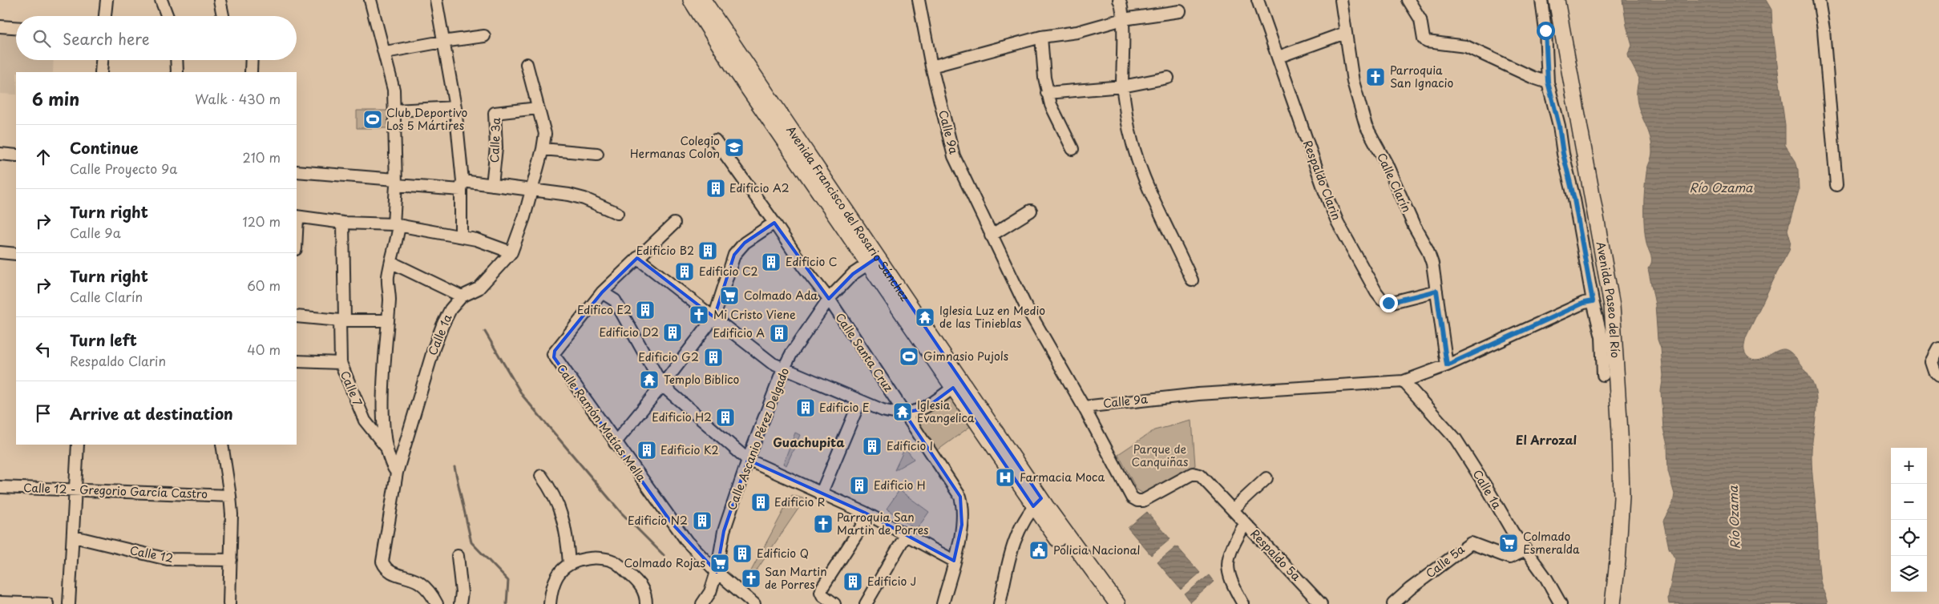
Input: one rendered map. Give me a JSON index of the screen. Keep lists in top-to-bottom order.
{
  "streets": {
    "main road": ["Avenida Francisco del Rosario Sánchez", "Avenida Paseo del Río"],
    "street": [
      "Calle 9a",
      "Calle 3a",
      "Respaldo Clarin",
      "Calle Clarín",
      "Calle 1a",
      "Calle Santa Cruz",
      "Calle 7",
      "Calle Ramón Matías Mella",
      "Calle Ascanio Pérez Delgado",
      "Calle 12 - Gregorio García Castro",
      "Calle 12",
      "Respaldo 5a",
      "Calle 5a"
    ]
  },
  "crossings": [
    ["Calle 9a", "Calle Clarín"],
    ["Calle 9a", "Calle 1a"],
    ["Calle 9a", "Respaldo 5a"],
    ["Calle 3a", "Calle 1a"],
    ["Respaldo Clarin", "Calle Clarín"],
    ["Avenida Francisco del Rosario Sánchez", "Calle Ascanio Pérez Delgado"],
    ["Calle 1a", "Calle 5a"],
    ["Calle Santa Cruz", "Calle Ascanio Pérez Delgado"],
    ["Calle Ramón Matías Mella", "Calle Ascanio Pérez Delgado"]
  ],
  "districts": ["El Arrozal", "Guachupita"],
  "water": ["Río Ozama"],
  "parks": ["Parque de Canquiñas"],
  "places": {
    "church": [
      "Parroquia San Ignacio",
      "Mi Cristo Viene",
      "Parroquia San Martin de Porres",
      "San Martin de Porres"
    ],
    "sports": ["Club Deportivo Los 5 Mártires", "Gimnasio Pujols"],
    "school or university": ["Colegio Hermanas Colon"],
    "building": [
      "Edificio A2",
      "Edificio B2",
      "Edificio C",
      "Edificio C2",
      "Edifico E2",
      "Edificio D2",
      "Edificio A",
      "Edificio G2",
      "Edificio E",
      "Edificio H2",
      "Edificio I",
      "Edificio K2",
      "Edificio H",
      "Edificio R",
      "Edificio N2",
      "Edificio Q",
      "Edificio J"
    ],
    "supermarket": ["Colmado Ada", "Colmado Esmeralda", "Colmado Rojas"],
    "temple": ["Iglesia Luz en Medio de las Tinieblas", "Templo Biblico", "Iglesia Evangelica"],
    "hospital": ["Farmacia Moca"],
    "public building": ["Policia Nacional"]
  },
  "page": {
    "search": "Search here",
    "heading": ["6 min", "Walk · 430 m"],
    "list": [
      ["Continue", "Calle Proyecto 9a", "210 m"],
      ["Turn right", "Calle 9a", "120 m"],
      ["Turn right", "Calle Clarín", "60 m"],
      ["Turn left", "Respaldo Clarin", "40 m"],
      "Arrive at destination"
    ],
    "map_buttons": ["+", "−"]
  }
}
